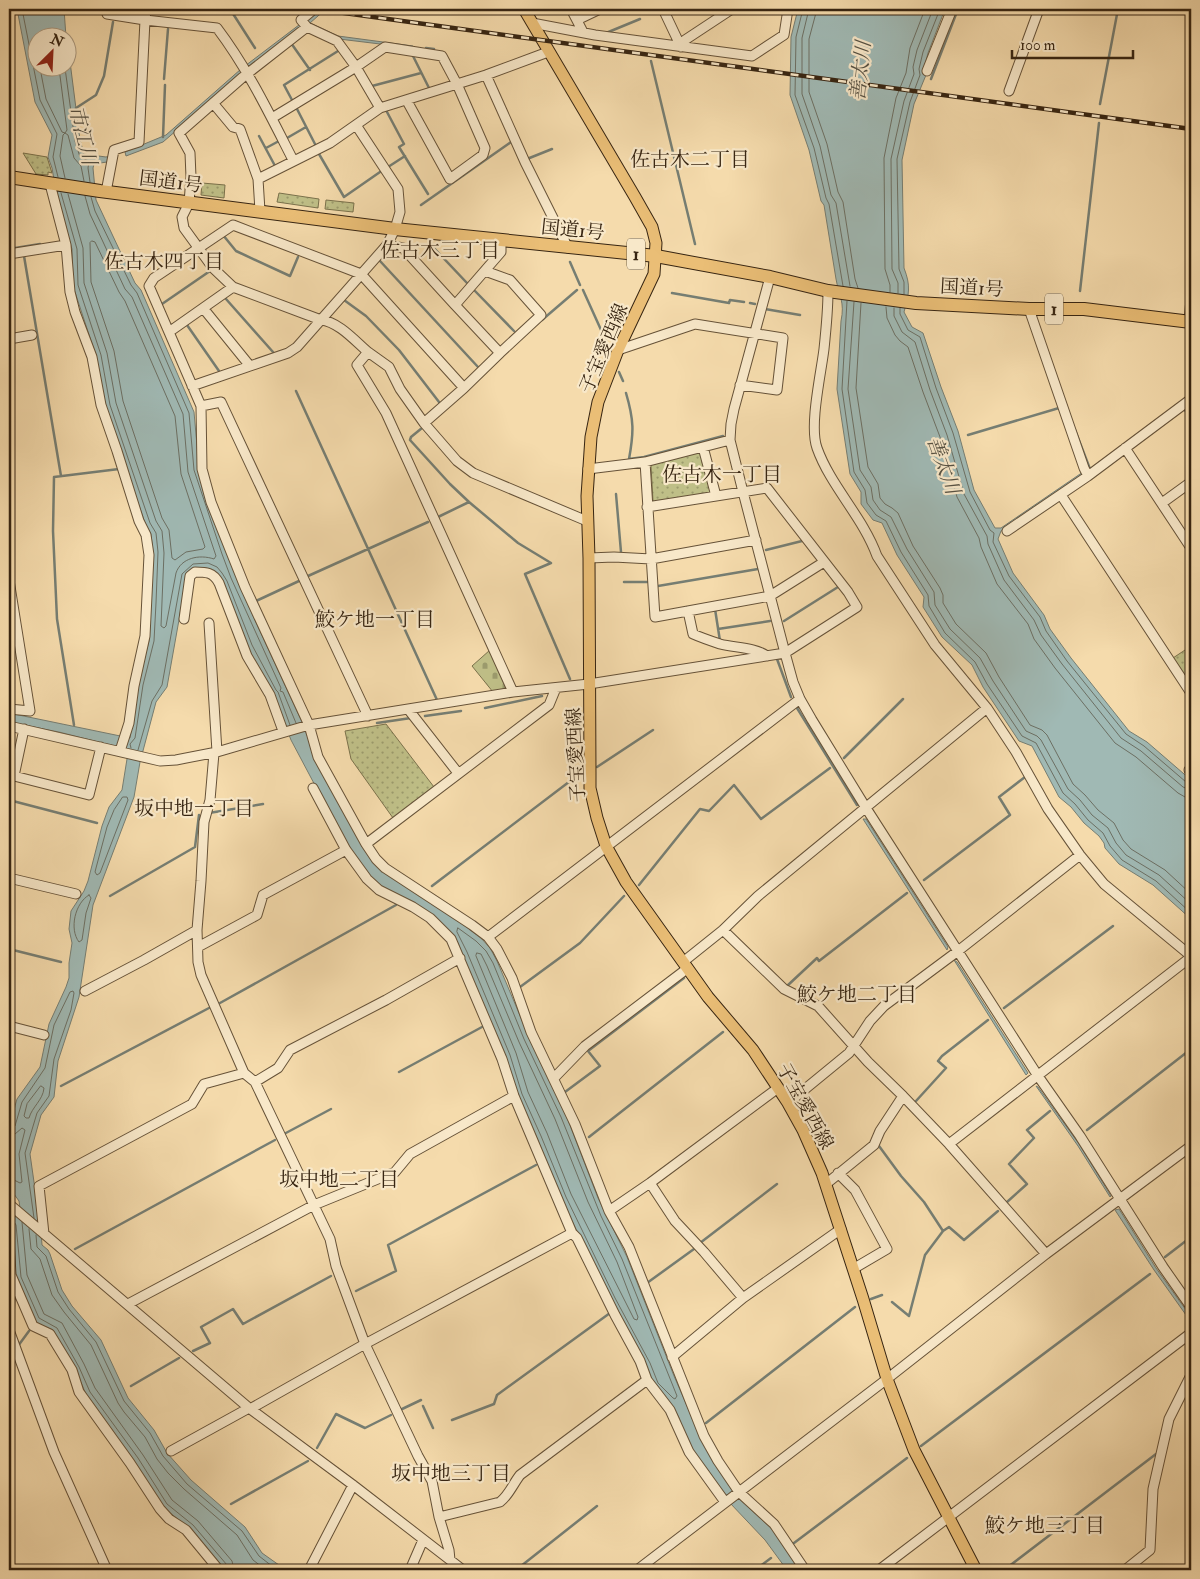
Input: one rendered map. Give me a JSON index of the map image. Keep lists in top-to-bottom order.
{
  "streets": {
    "highway": ["国道1号", "1"],
    "main road": ["子宝愛西線"]
  },
  "crossings": [
    ["国道1号", "子宝愛西線"]
  ],
  "districts": [
    "佐古木二丁目",
    "佐古木三丁目",
    "佐古木四丁目",
    "佐古木一丁目",
    "鮫ケ地一丁目",
    "坂中地一丁目",
    "鮫ケ地二丁目",
    "坂中地二丁目",
    "坂中地三丁目",
    "鮫ケ地三丁目"
  ],
  "water": ["善太川", "市江川"],
  "scale_bar": "100 m",
  "north": "top right"
}
